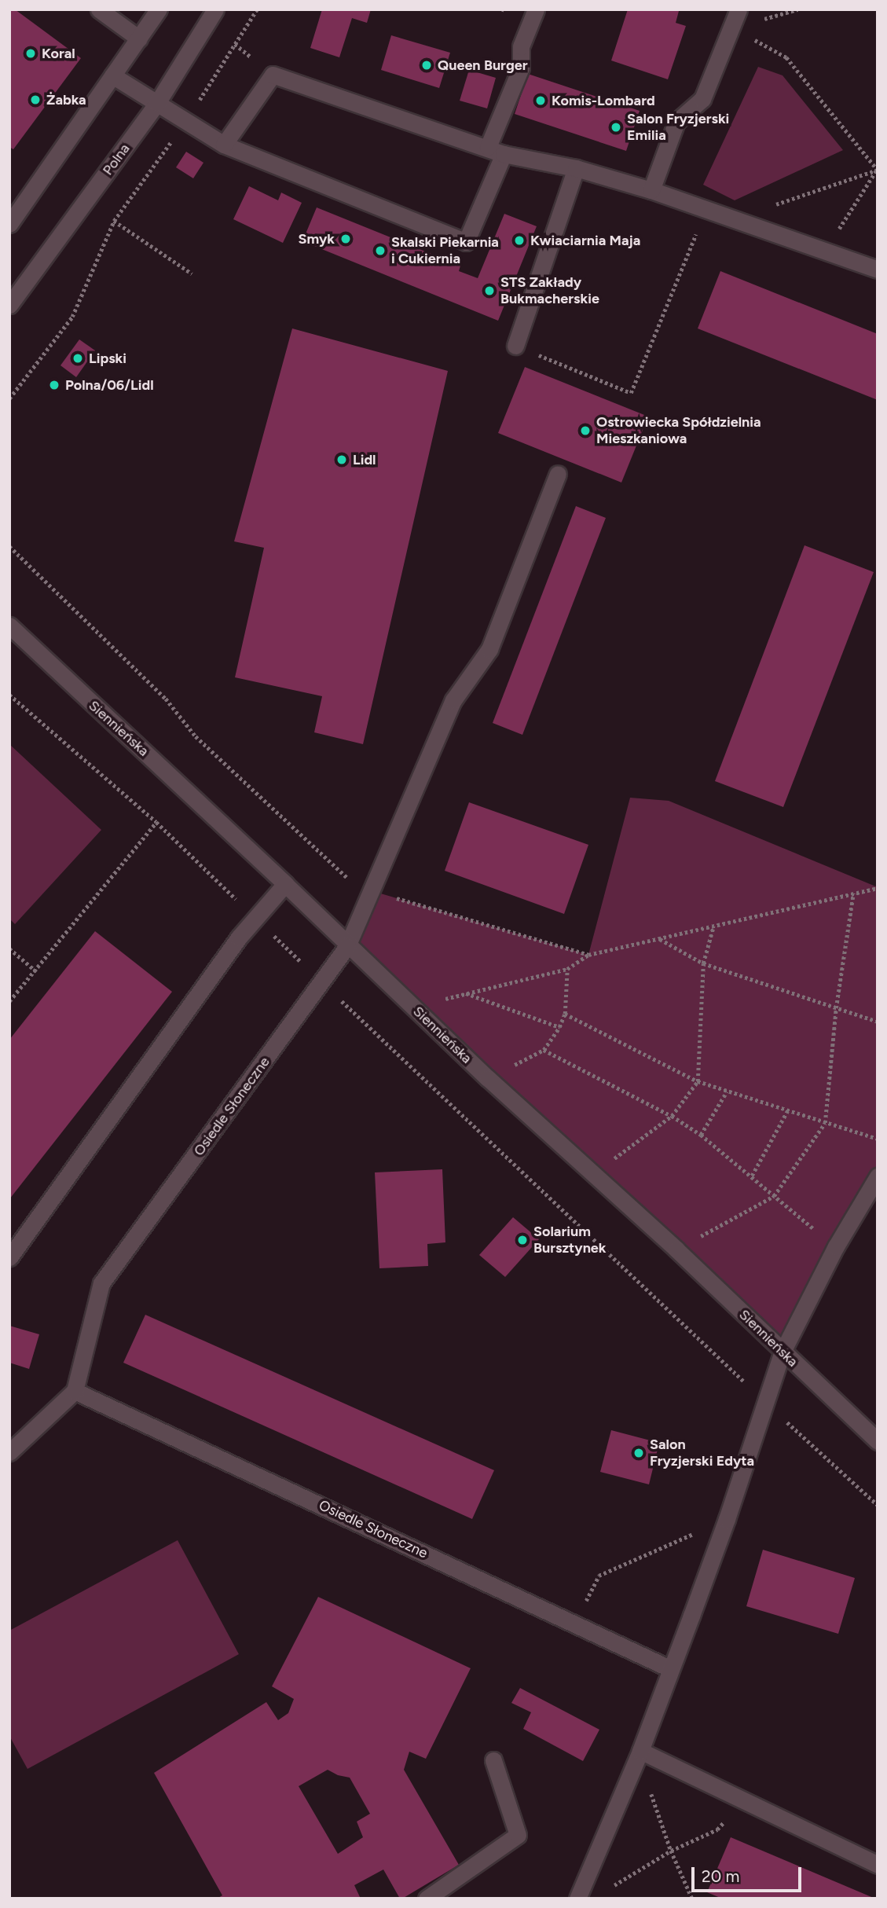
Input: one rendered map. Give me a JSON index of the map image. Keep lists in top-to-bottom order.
{
  "streets": {
    "street": ["Polna", "Siennieńska", "Osiedle Słoneczne"]
  },
  "crossings": [
    ["Siennieńska", "Osiedle Słoneczne"]
  ],
  "places": [
    "Koral",
    "Queen Burger",
    "Żabka",
    "Komis-Lombard",
    "Salon Fryzjerski Emilia",
    "Smyk",
    "Kwiaciarnia Maja",
    "Skalski Piekarnia i Cukiernia",
    "STS Zakłady Bukmacherskie",
    "Lipski",
    "Polna/06/Lidl",
    "Ostrowiecka Spółdzielnia Mieszkaniowa",
    "Lidl",
    "Solarium Bursztynek",
    "Salon Fryzjerski Edyta"
  ],
  "scale_bar": "20 m"
}
